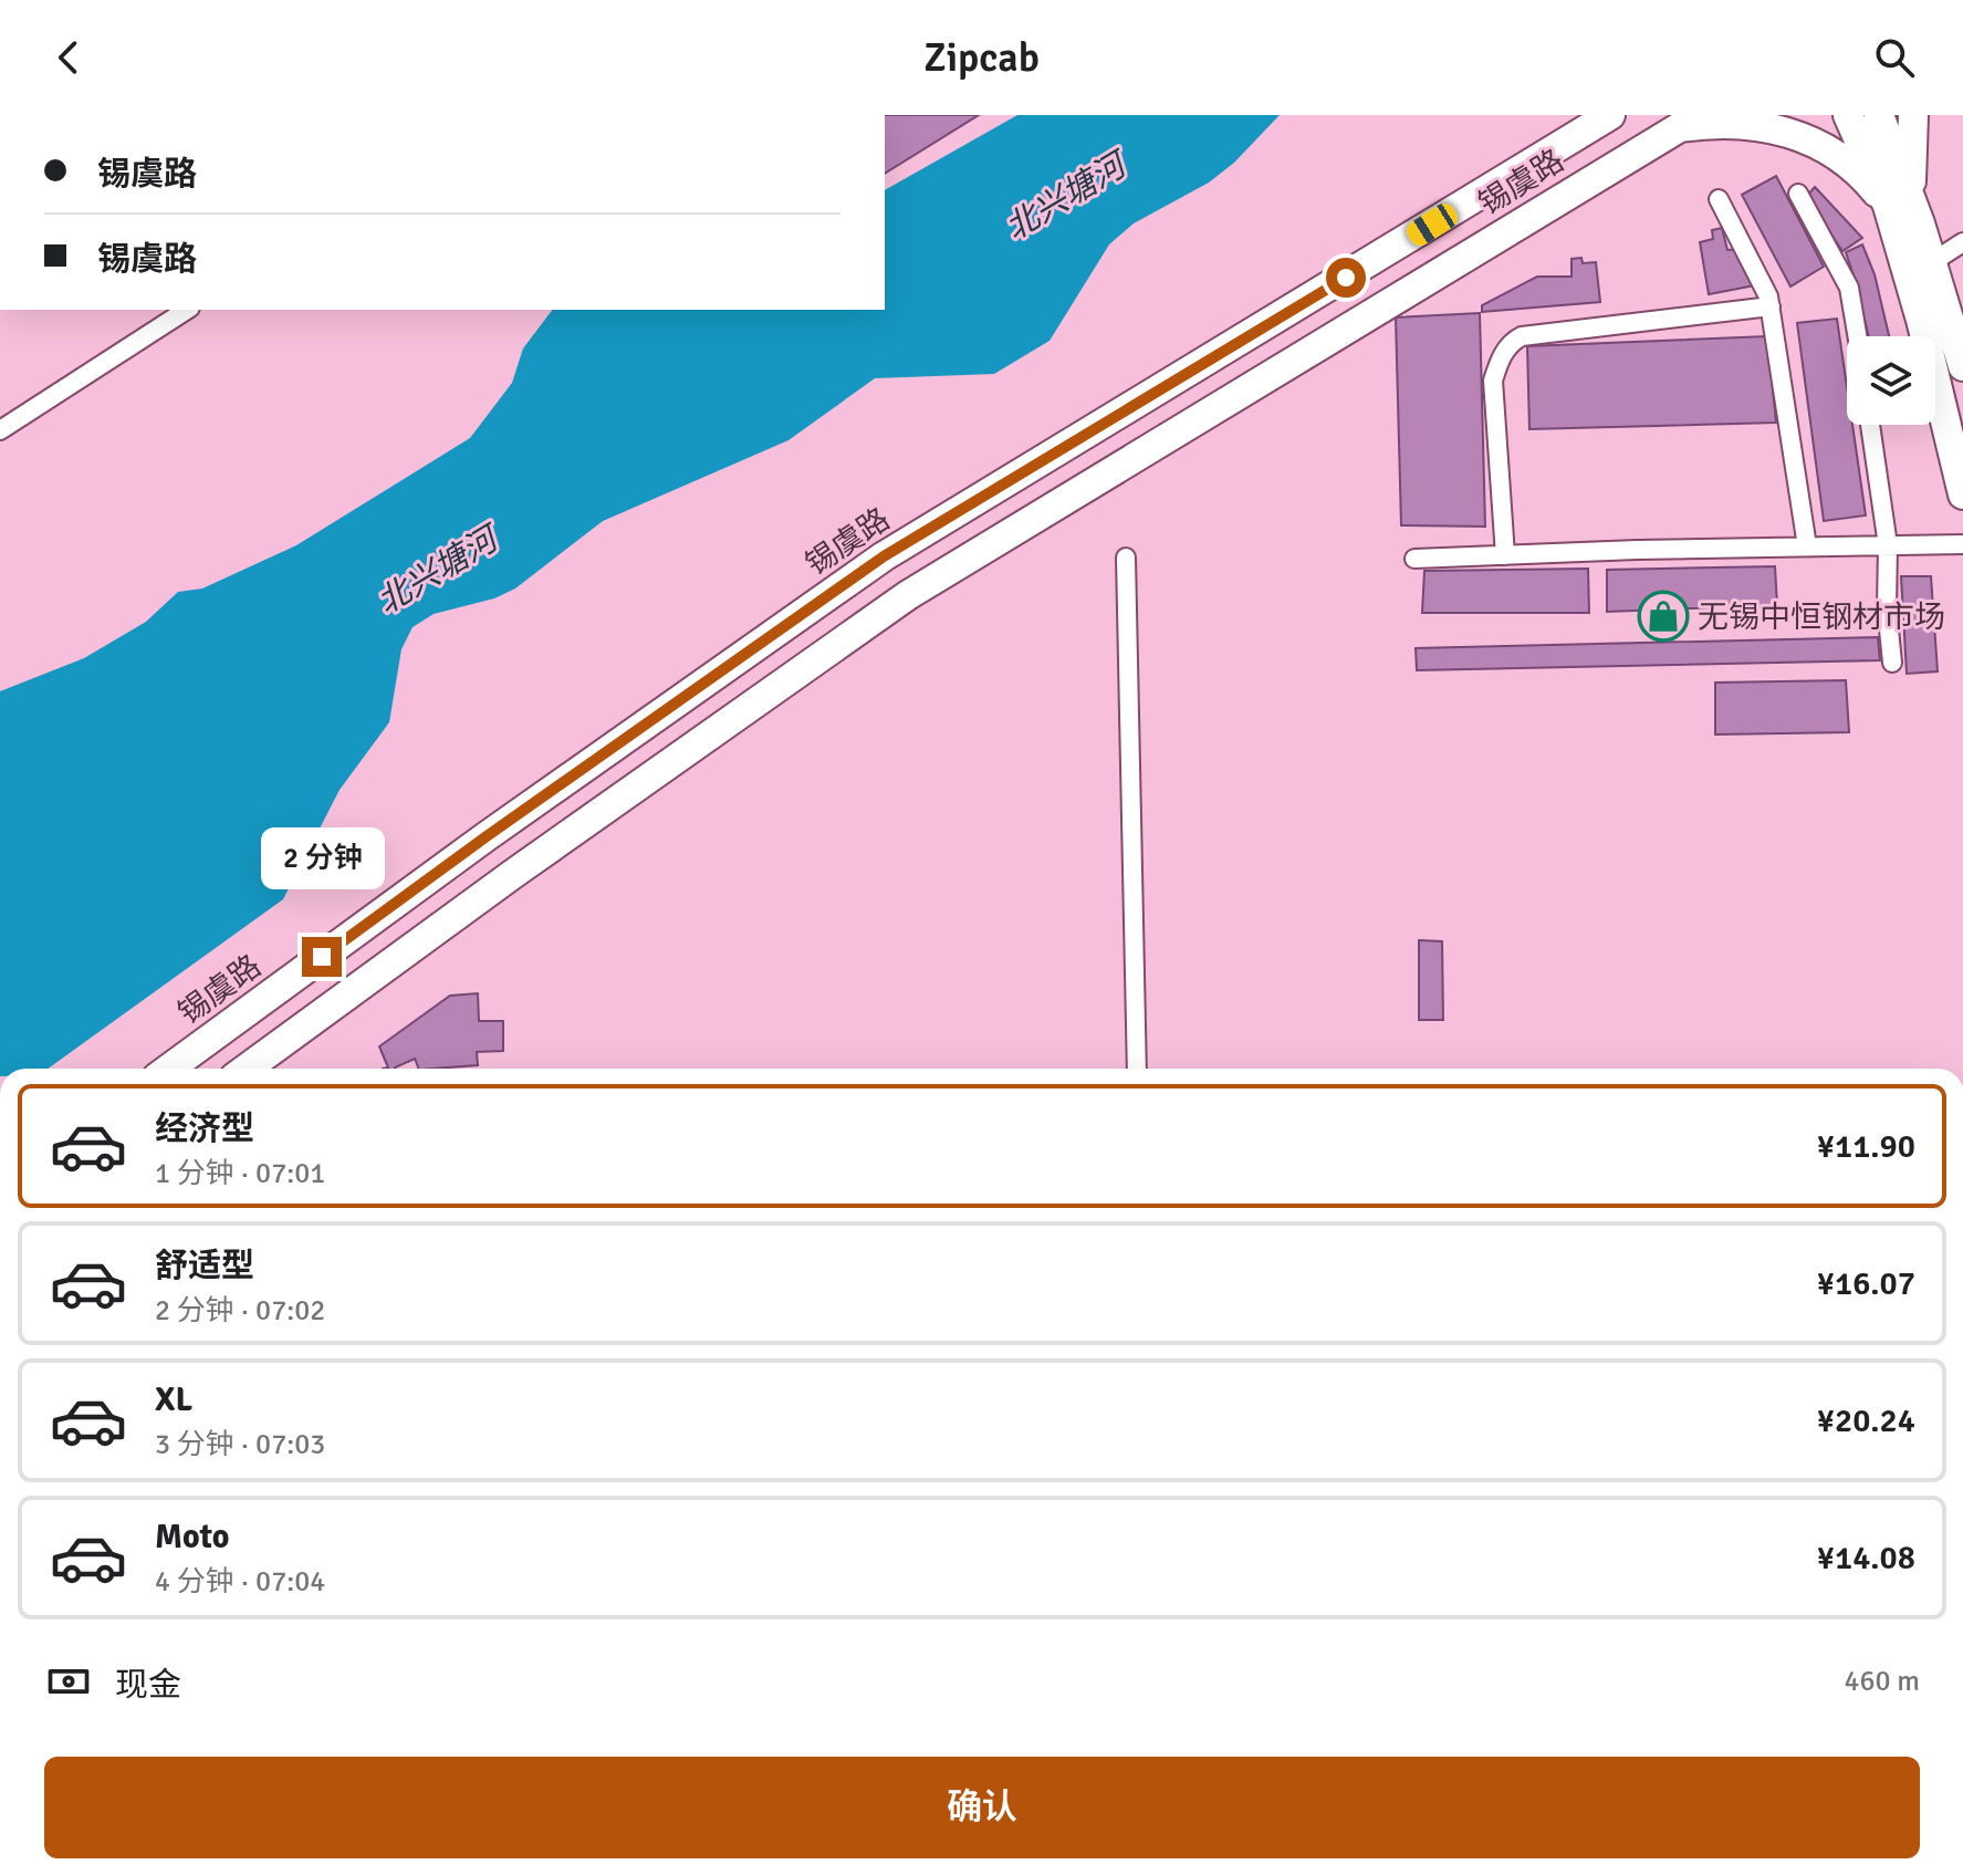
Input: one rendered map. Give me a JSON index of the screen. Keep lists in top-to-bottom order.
{
  "streets": {
    "main road": ["锡虞路"]
  },
  "water": ["北兴塘河"],
  "places": {
    "shop": ["无锡中恒钢材市场"]
  },
  "page": {
    "header": "Zipcab",
    "banner": ["锡虞路", "锡虞路"],
    "bubble": "2 分钟",
    "list": [
      {
        "name": "经济型",
        "note": "1 分钟 · 07:01",
        "value": "¥11.90"
      },
      {
        "name": "舒适型",
        "note": "2 分钟 · 07:02",
        "value": "¥16.07"
      },
      {
        "name": "XL",
        "note": "3 分钟 · 07:03",
        "value": "¥20.24"
      },
      {
        "name": "Moto",
        "note": "4 分钟 · 07:04",
        "value": "¥14.08"
      }
    ],
    "pay": ["现金", "460 m"],
    "buttons": "确认"
  }
}
